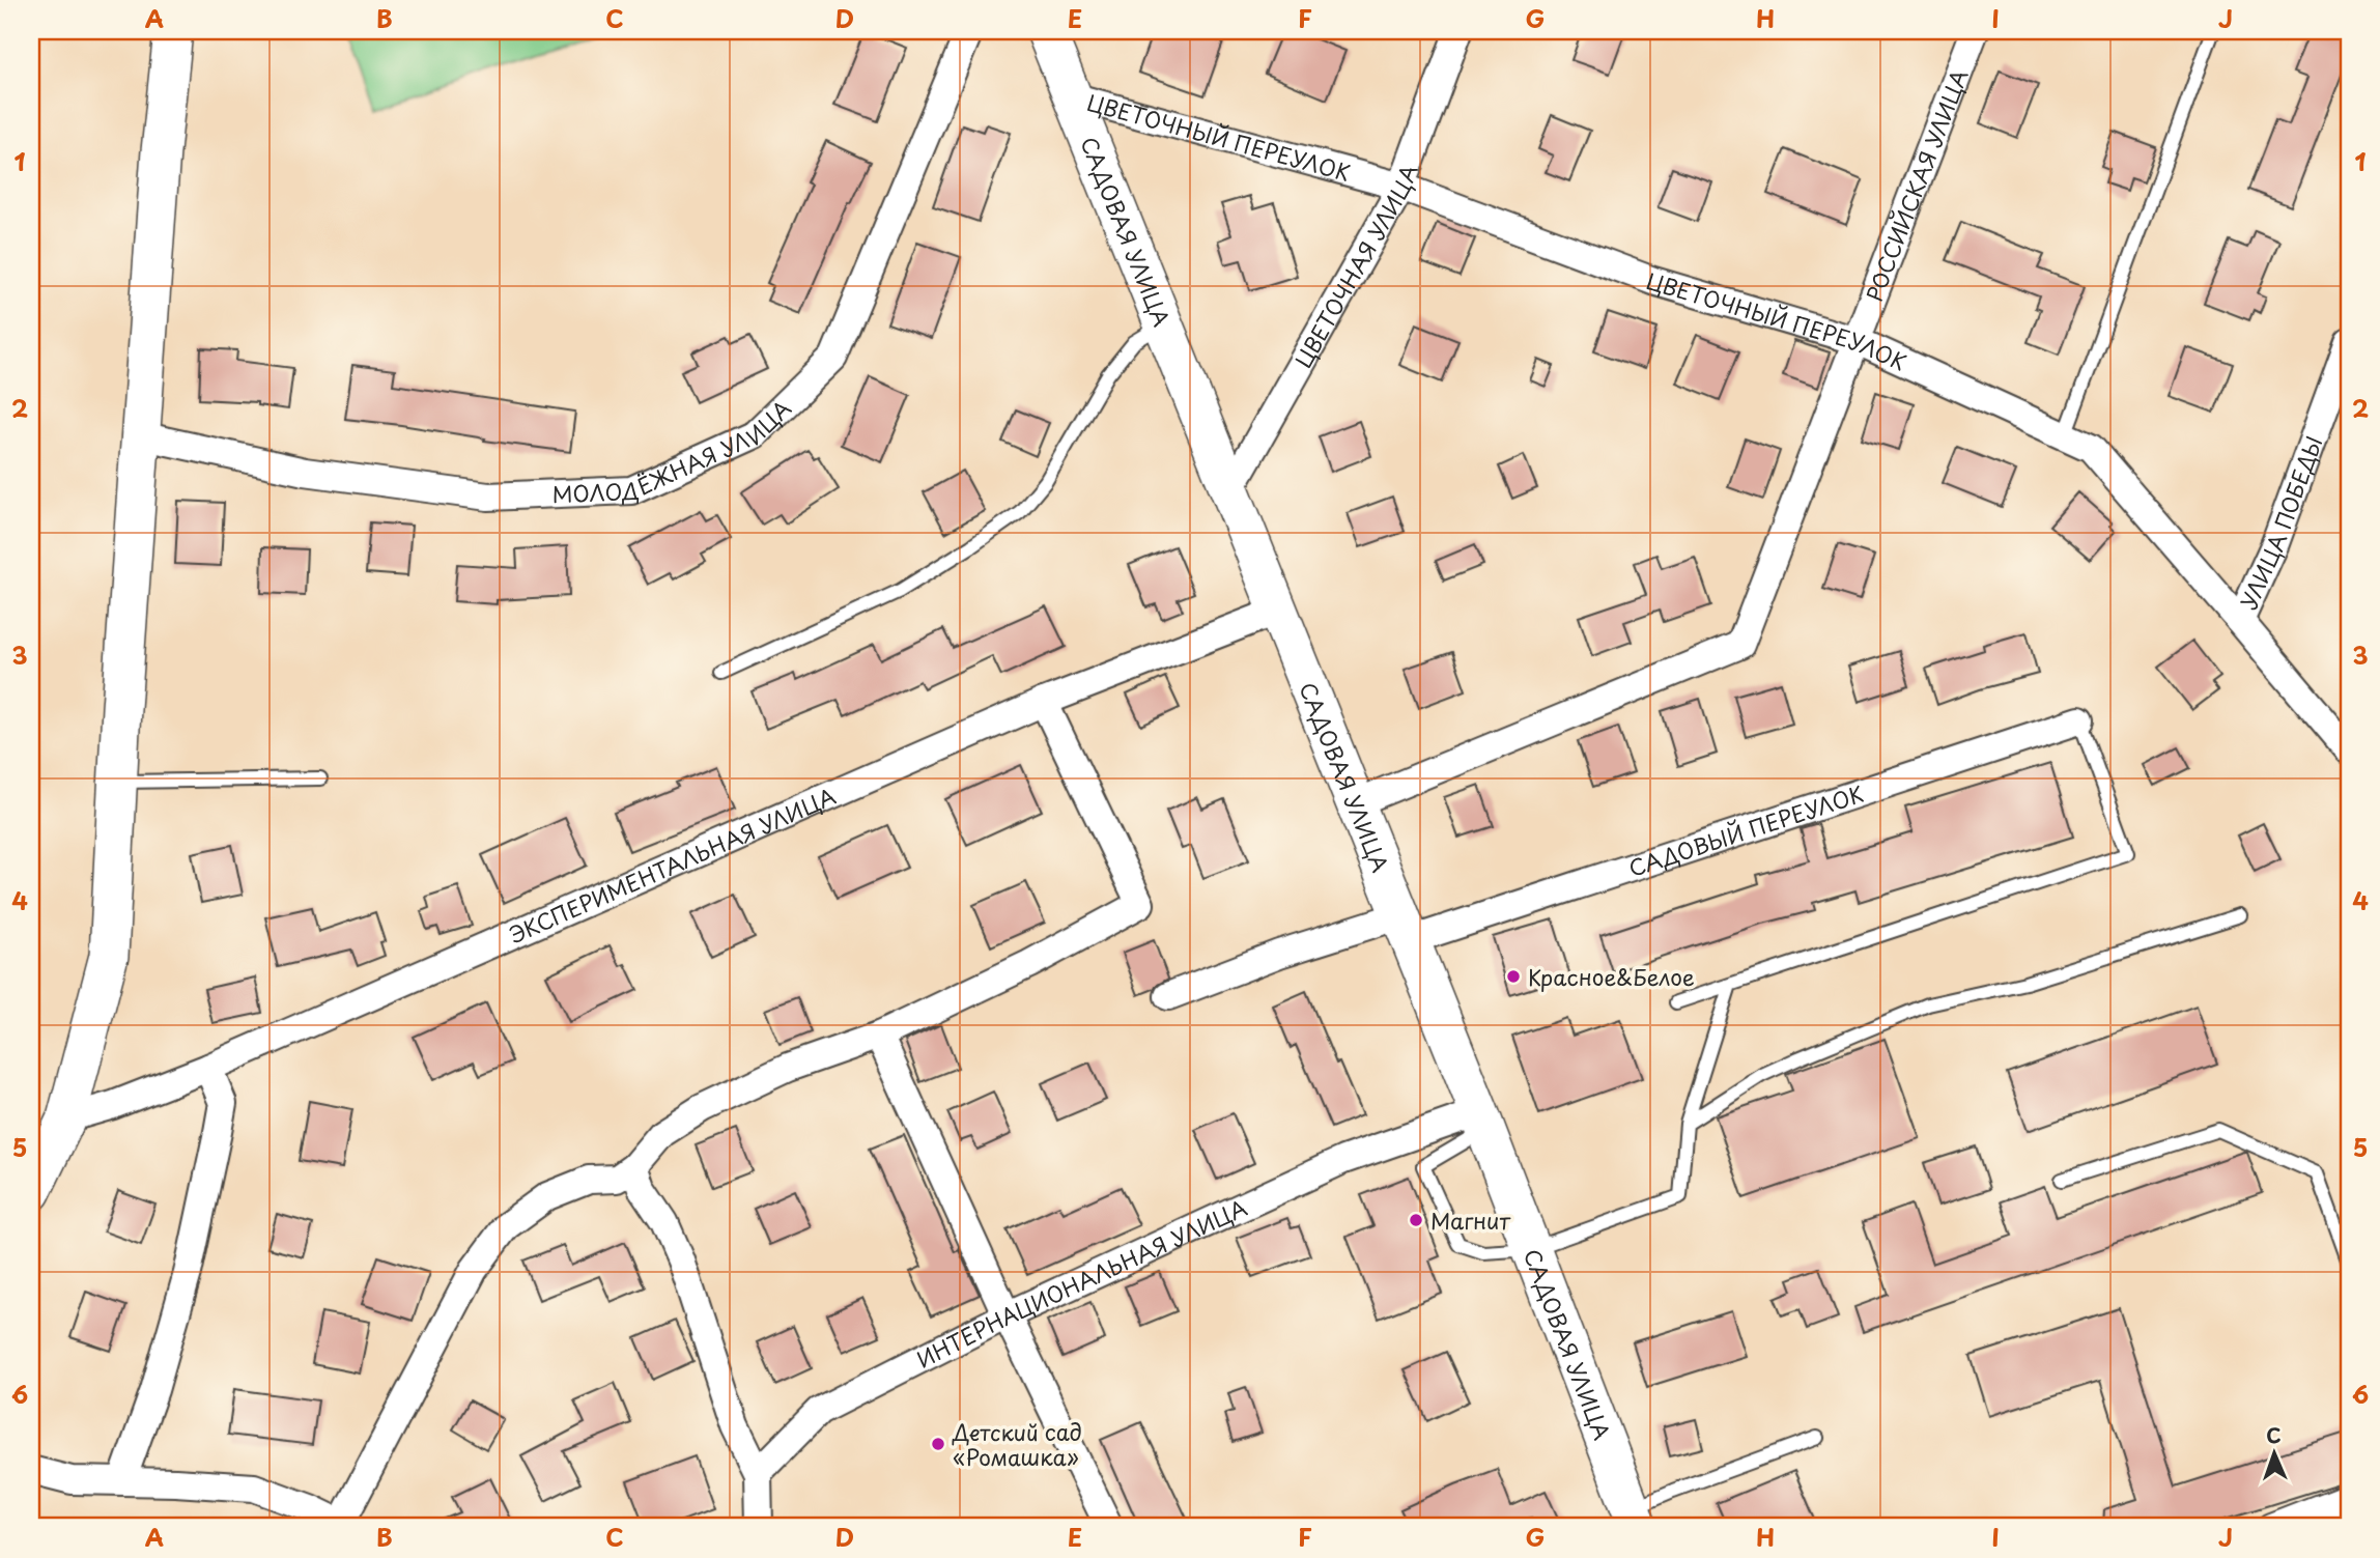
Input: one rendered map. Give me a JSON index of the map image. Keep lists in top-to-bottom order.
{
  "streets": {
    "main road": ["САДОВАЯ УЛИЦА"],
    "street": [
      "ЦВЕТОЧНЫЙ ПЕРЕУЛОК",
      "РОССИЙСКАЯ УЛИЦА",
      "ЦВЕТОЧНАЯ УЛИЦА",
      "МОЛОДЁЖНАЯ УЛИЦА",
      "УЛИЦА ПОБЕДЫ",
      "САДОВЫЙ ПЕРЕУЛОК",
      "ЭКСПЕРИМЕНТАЛЬНАЯ УЛИЦА",
      "ИНТЕРНАЦИОНАЛЬНАЯ УЛИЦА"
    ]
  },
  "crossings": [
    ["ЦВЕТОЧНЫЙ ПЕРЕУЛОК", "РОССИЙСКАЯ УЛИЦА"],
    ["ЦВЕТОЧНЫЙ ПЕРЕУЛОК", "САДОВАЯ УЛИЦА"],
    ["ЦВЕТОЧНЫЙ ПЕРЕУЛОК", "ЦВЕТОЧНАЯ УЛИЦА"],
    ["ЦВЕТОЧНЫЙ ПЕРЕУЛОК", "УЛИЦА ПОБЕДЫ"],
    ["РОССИЙСКАЯ УЛИЦА", "САДОВАЯ УЛИЦА"],
    ["САДОВАЯ УЛИЦА", "ЦВЕТОЧНАЯ УЛИЦА"],
    ["САДОВАЯ УЛИЦА", "САДОВЫЙ ПЕРЕУЛОК"],
    ["САДОВАЯ УЛИЦА", "ЭКСПЕРИМЕНТАЛЬНАЯ УЛИЦА"],
    ["САДОВАЯ УЛИЦА", "ИНТЕРНАЦИОНАЛЬНАЯ УЛИЦА"]
  ],
  "places": ["Красное&Белое", "Магнит", "Детский сад «Ромашка»"],
  "north": "top",
  "grid": {
    "columns": [
      "A",
      "B",
      "C",
      "D",
      "E",
      "F",
      "G",
      "H",
      "I",
      "J"
    ],
    "rows": [
      "1",
      "2",
      "3",
      "4",
      "5",
      "6"
    ]
  }
}
